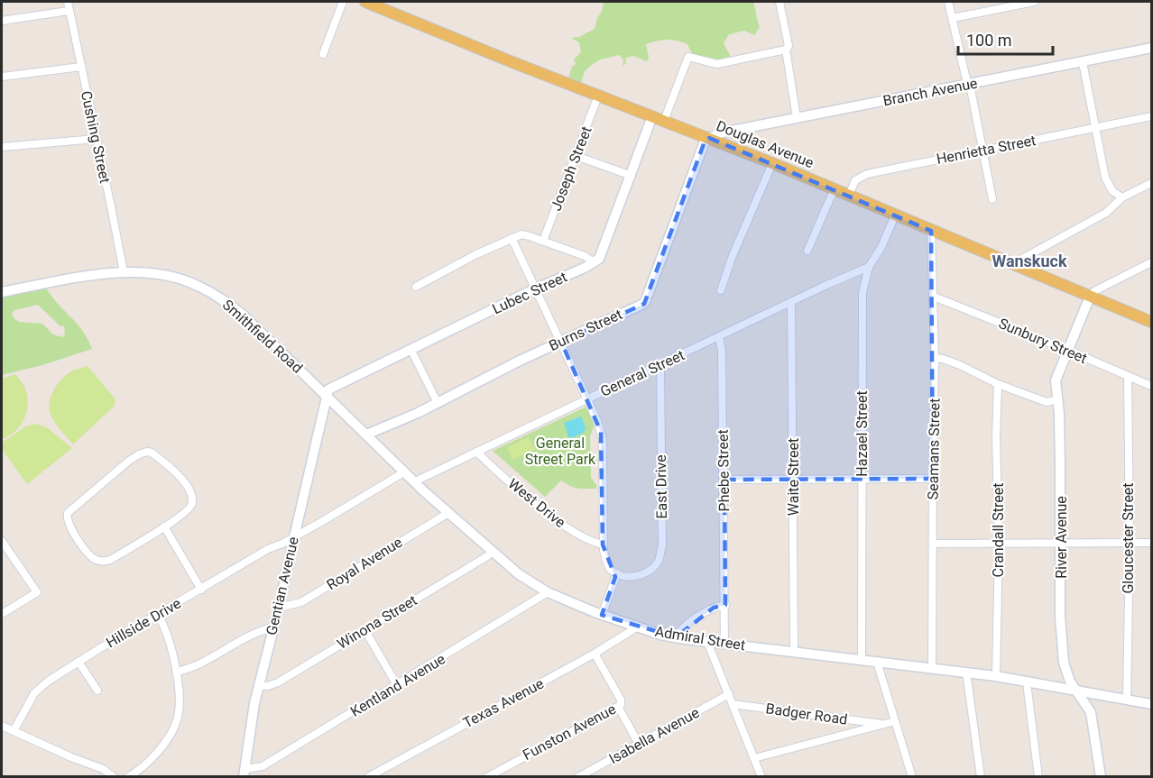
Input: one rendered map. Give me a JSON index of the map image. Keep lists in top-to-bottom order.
{
  "streets": {
    "main road": ["Douglas Avenue"],
    "street": [
      "Branch Avenue",
      "Cushing Street",
      "Henrietta Street",
      "Joseph Street",
      "Lubec Street",
      "Burns Street",
      "Smithfield Road",
      "Sunbury Street",
      "General Street",
      "Hazael Street",
      "Seamans Street",
      "Phebe Street",
      "Waite Street",
      "East Drive",
      "West Drive",
      "Crandall Street",
      "River Avenue",
      "Gloucester Street",
      "Royal Avenue",
      "Gentian Avenue",
      "Winona Street",
      "Hillside Drive",
      "Admiral Street",
      "Kentland Avenue",
      "Texas Avenue",
      "Badger Road",
      "Funston Avenue",
      "Isabella Avenue"
    ]
  },
  "crossings": [
    ["Branch Avenue", "Douglas Avenue"],
    ["Branch Avenue", "Burns Street"],
    ["Cushing Street", "Smithfield Road"],
    ["Douglas Avenue", "Henrietta Street"],
    ["Douglas Avenue", "Joseph Street"],
    ["Douglas Avenue", "Lubec Street"],
    ["Douglas Avenue", "Burns Street"],
    ["Douglas Avenue", "Hazael Street"],
    ["Douglas Avenue", "Seamans Street"],
    ["Douglas Avenue", "River Avenue"],
    ["Lubec Street", "Smithfield Road"],
    ["Lubec Street", "Gentian Avenue"],
    ["Lubec Street", "Admiral Street"],
    ["Burns Street", "Admiral Street"],
    ["Smithfield Road", "Gentian Avenue"],
    ["Smithfield Road", "Admiral Street"],
    ["Sunbury Street", "Seamans Street"],
    ["Sunbury Street", "River Avenue"],
    ["Sunbury Street", "Gloucester Street"],
    ["General Street", "Hazael Street"],
    ["General Street", "Phebe Street"],
    ["General Street", "Waite Street"],
    ["General Street", "East Drive"],
    ["General Street", "West Drive"],
    ["General Street", "Admiral Street"],
    ["Hazael Street", "Admiral Street"],
    ["Seamans Street", "Admiral Street"],
    ["Phebe Street", "Admiral Street"],
    ["Waite Street", "Admiral Street"],
    ["Crandall Street", "Admiral Street"],
    ["River Avenue", "Admiral Street"],
    ["Gloucester Street", "Admiral Street"],
    ["Royal Avenue", "Gentian Avenue"],
    ["Royal Avenue", "Admiral Street"],
    ["Gentian Avenue", "Winona Street"],
    ["Gentian Avenue", "Hillside Drive"],
    ["Gentian Avenue", "Admiral Street"],
    ["Gentian Avenue", "Kentland Avenue"],
    ["Winona Street", "Admiral Street"],
    ["Hillside Drive", "Admiral Street"],
    ["Admiral Street", "Kentland Avenue"],
    ["Admiral Street", "Texas Avenue"]
  ],
  "districts": ["Wanskuck"],
  "parks": ["General Street Park"],
  "scale_bar": "100 m"
}
